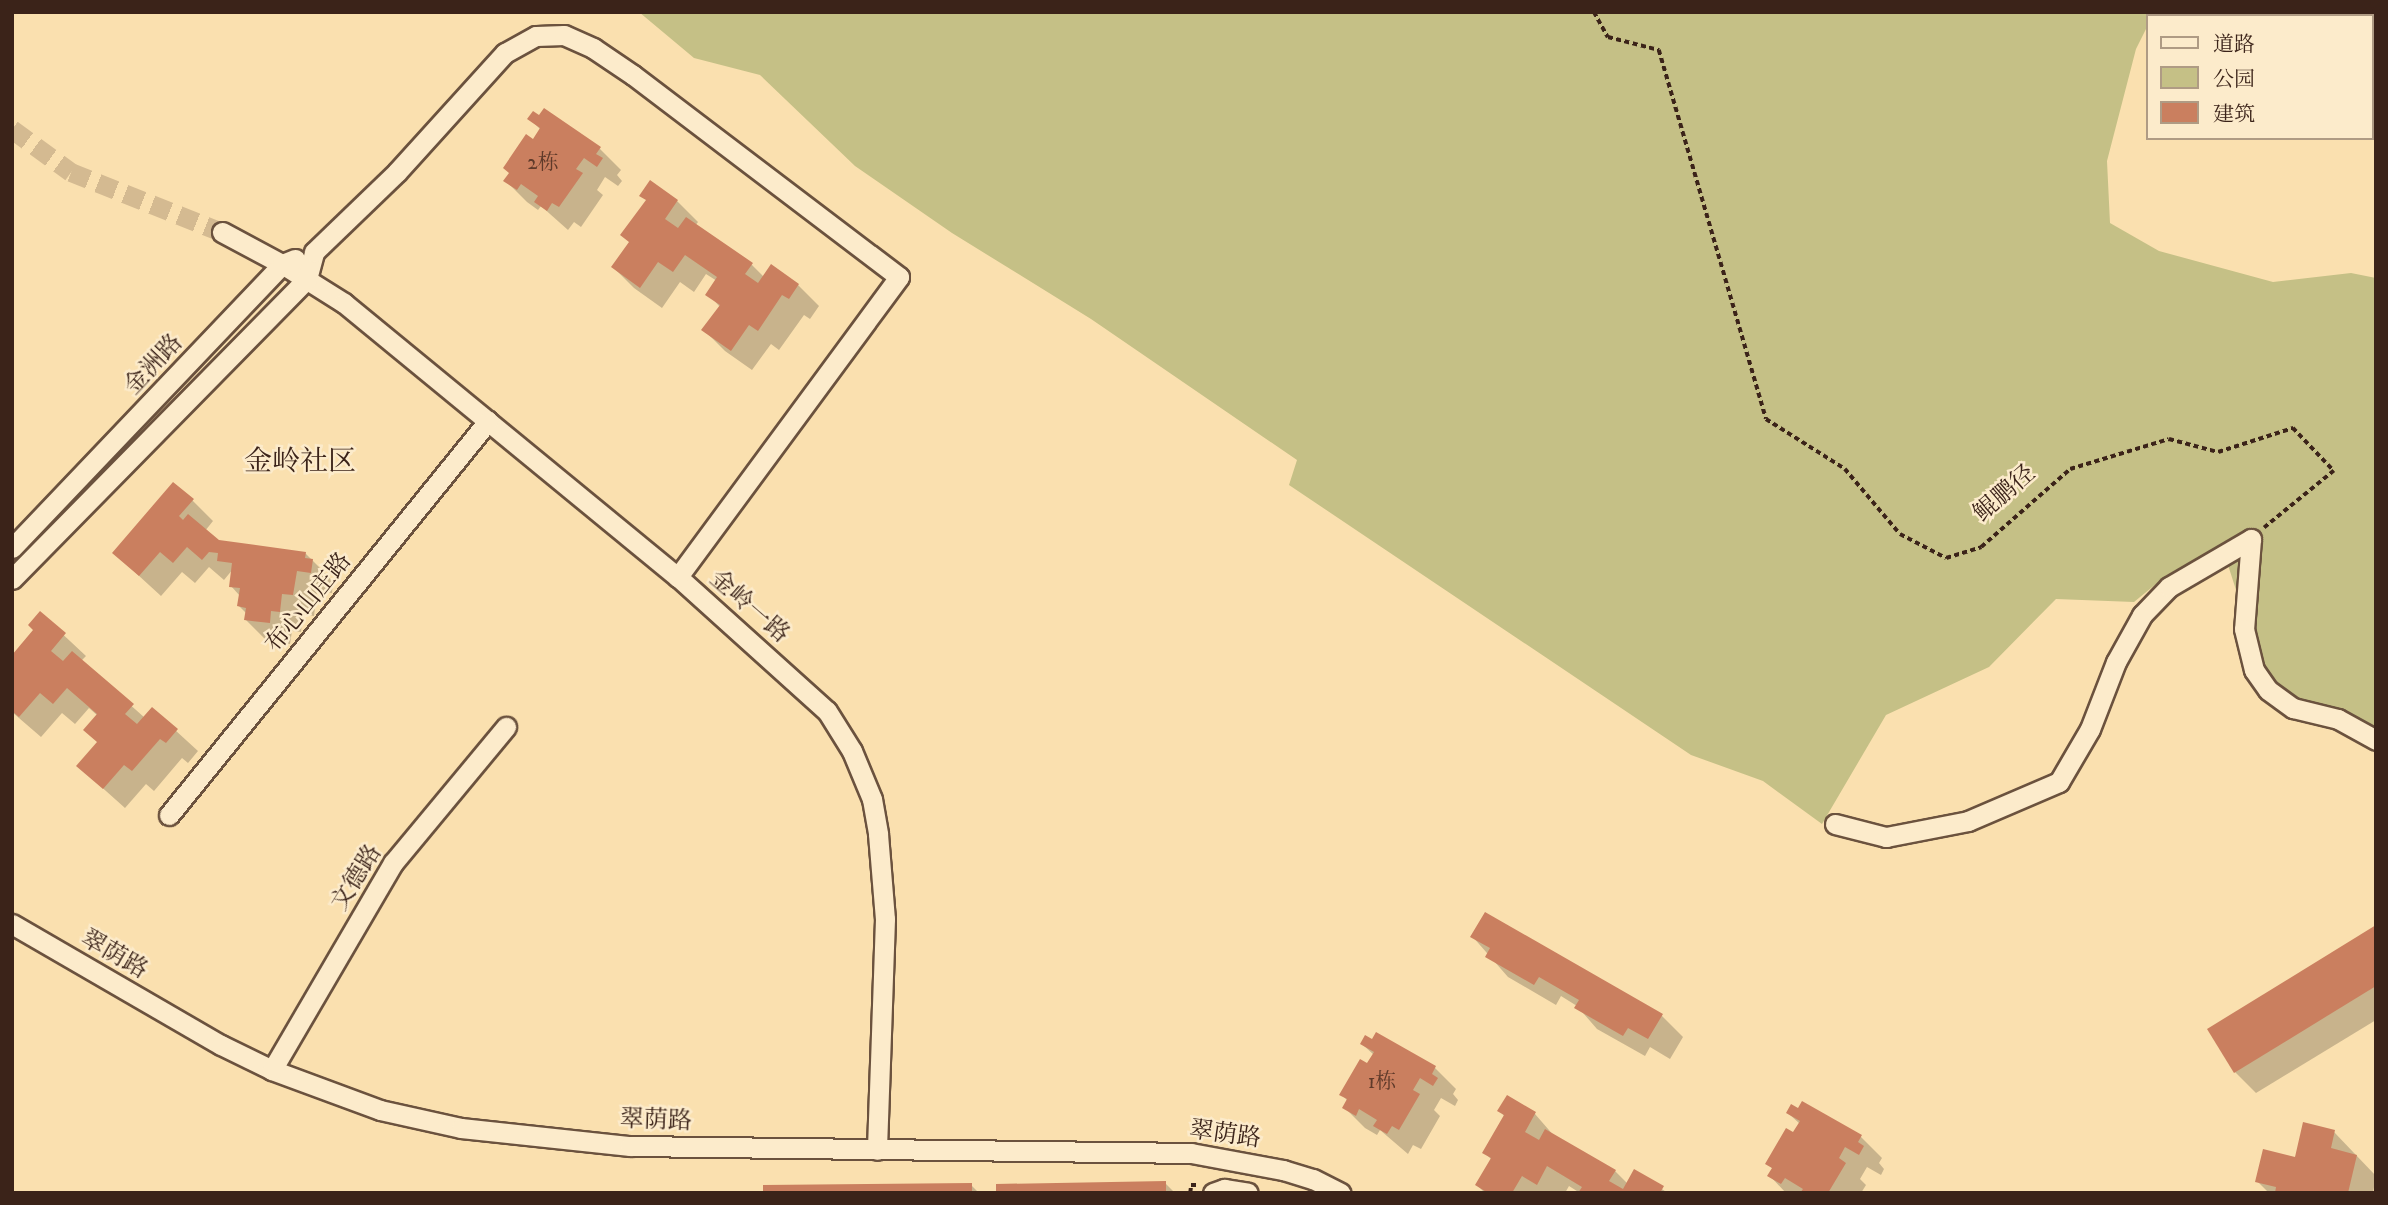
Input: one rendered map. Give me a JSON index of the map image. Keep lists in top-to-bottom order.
{
  "streets": {
    "street": [
      "金洲路",
      "布心山庄路",
      "金岭一路",
      "文德路",
      "翠荫路"
    ],
    "path": ["鲲鹏径"]
  },
  "crossings": [
    ["金洲路", "金岭一路"],
    ["布心山庄路", "金岭一路"],
    ["金岭一路", "翠荫路"],
    ["文德路", "翠荫路"]
  ],
  "districts": ["金岭社区"],
  "house_numbers": ["2栋", "1栋"],
  "legend": ["道路", "公园", "建筑"]
}
